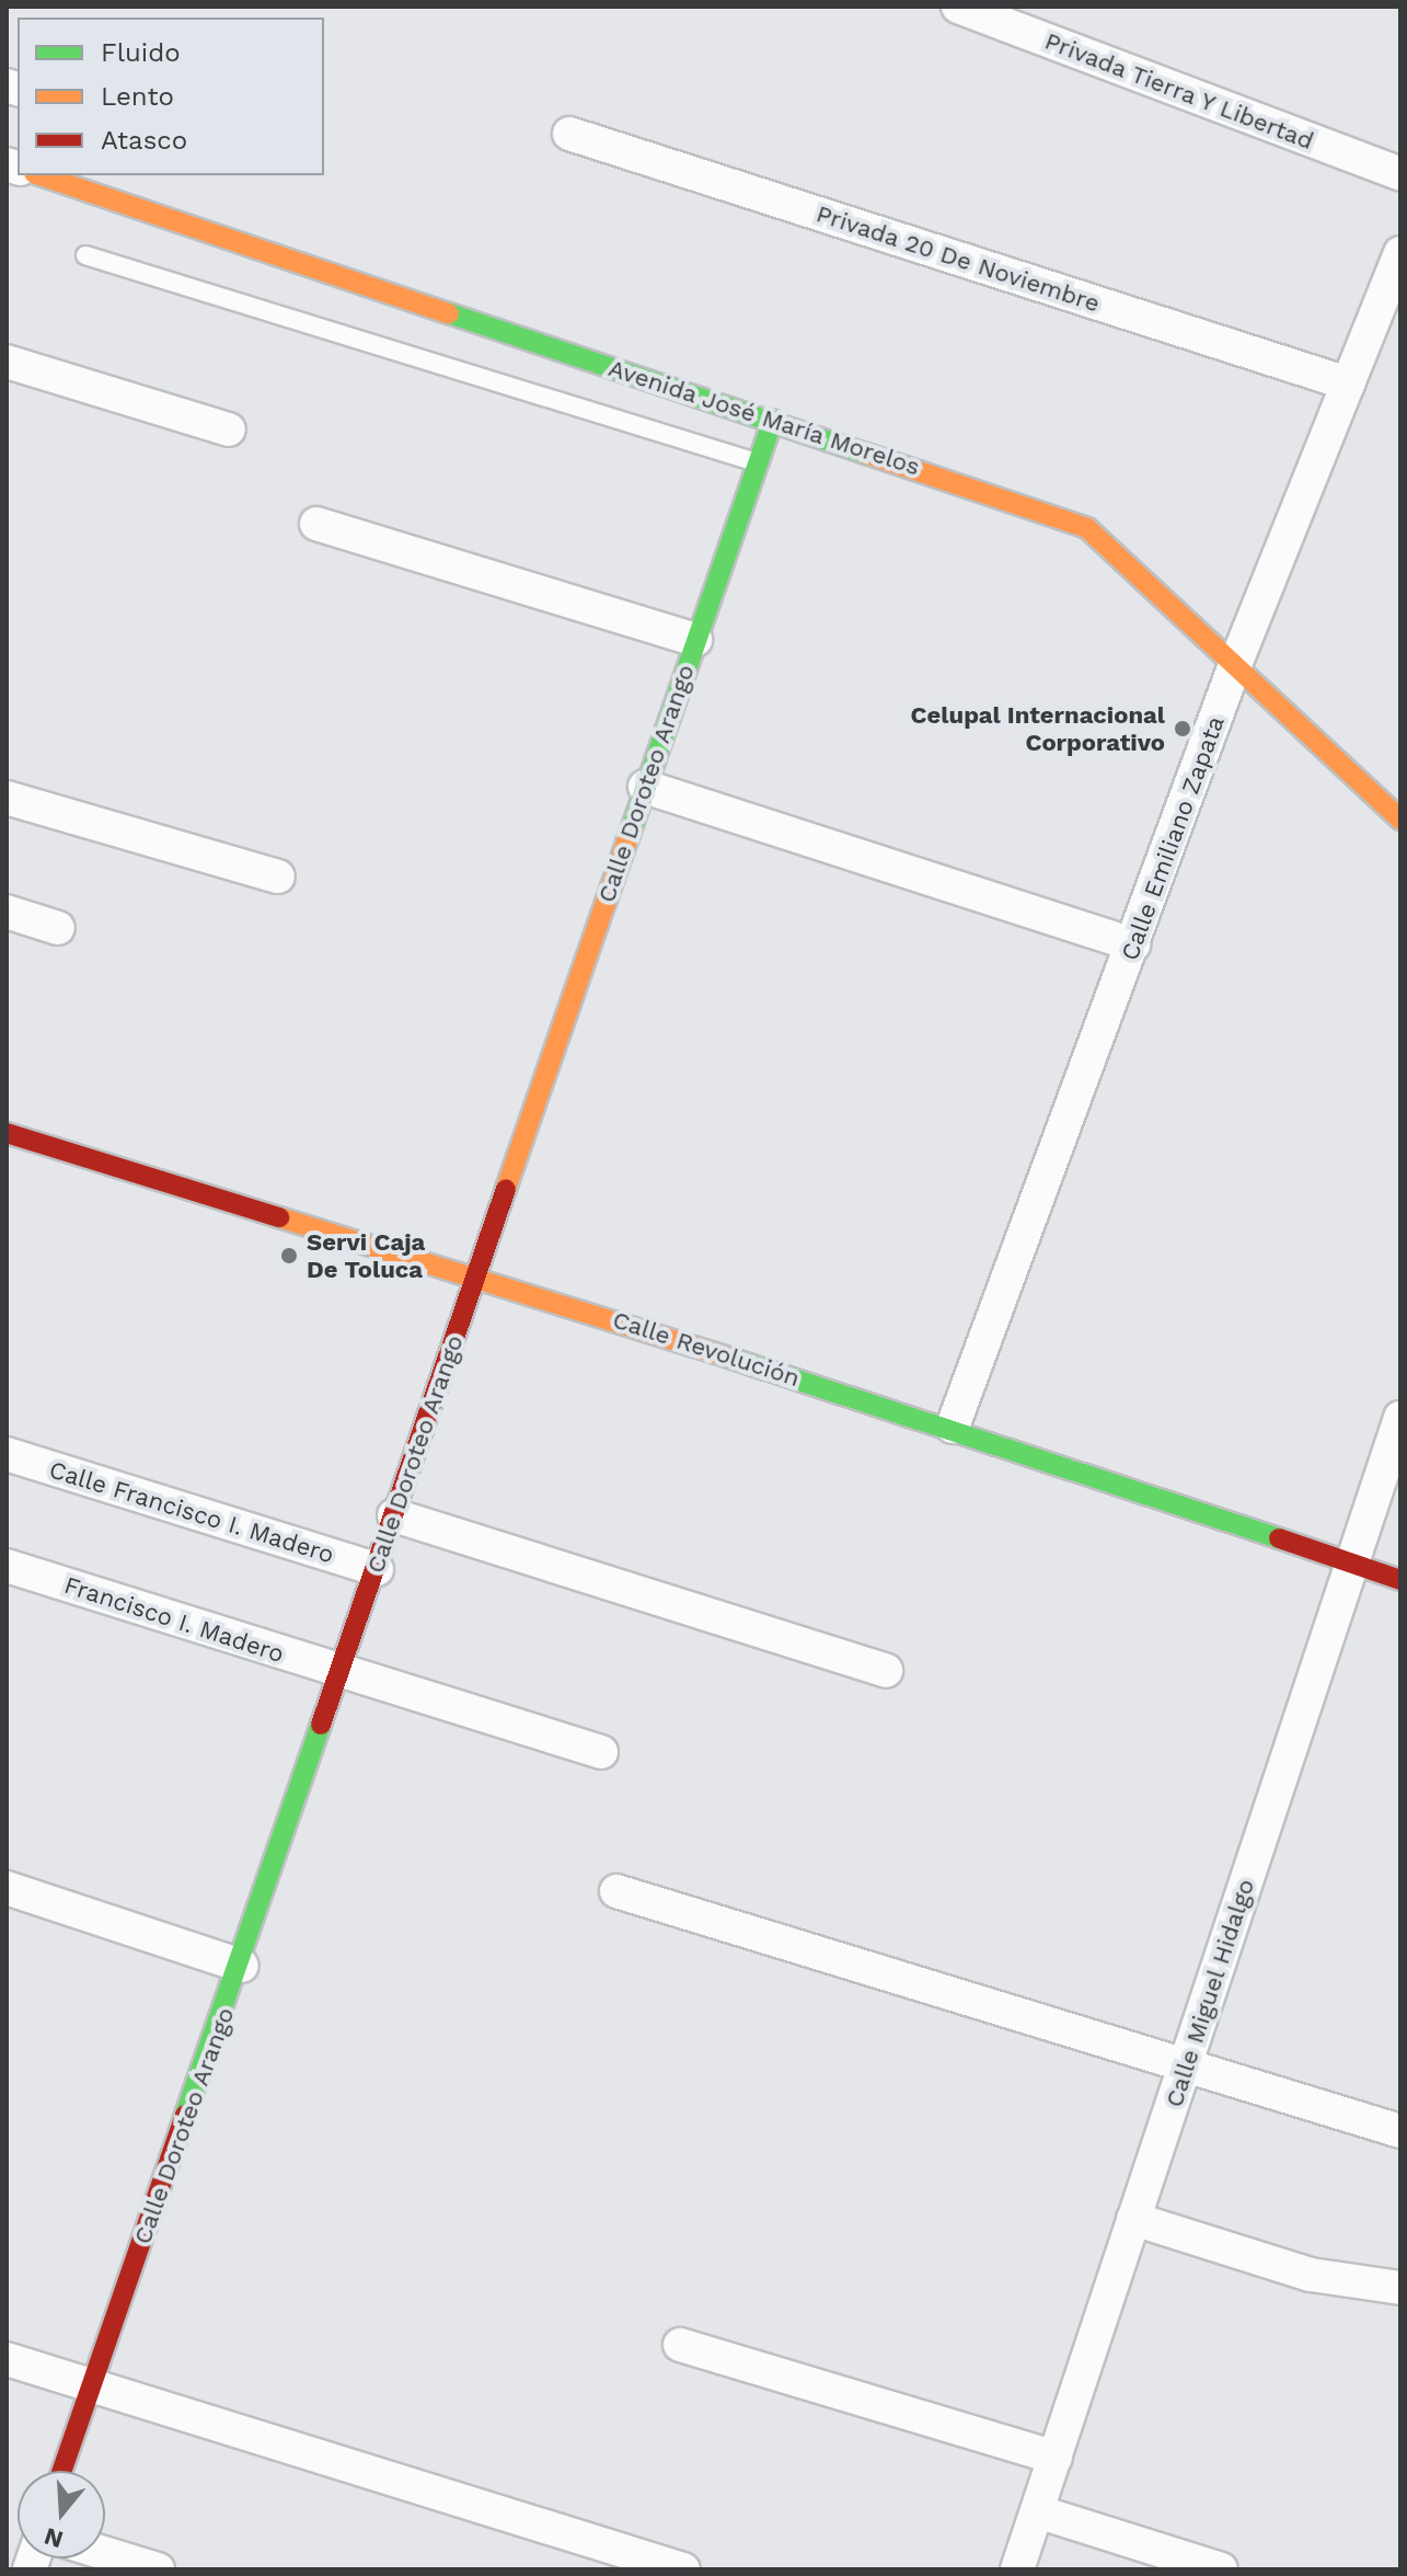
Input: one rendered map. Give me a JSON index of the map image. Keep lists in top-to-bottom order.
{
  "streets": {
    "street": [
      "Privada Tierra Y Libertad",
      "Privada 20 De Noviembre",
      "Avenida José María Morelos",
      "Calle Doroteo Arango",
      "Calle Emiliano Zapata",
      "Calle Revolución",
      "Calle Francisco I. Madero",
      "Francisco I. Madero",
      "Calle Miguel Hidalgo"
    ]
  },
  "crossings": [
    ["Privada 20 De Noviembre", "Calle Emiliano Zapata"],
    ["Avenida José María Morelos", "Calle Doroteo Arango"],
    ["Avenida José María Morelos", "Calle Emiliano Zapata"],
    ["Calle Doroteo Arango", "Calle Revolución"],
    ["Calle Doroteo Arango", "Calle Francisco I. Madero"],
    ["Calle Doroteo Arango", "Francisco I. Madero"],
    ["Calle Emiliano Zapata", "Calle Revolución"],
    ["Calle Revolución", "Calle Miguel Hidalgo"]
  ],
  "places": ["Celupal Internacional Corporativo", "Servi Caja De Toluca"],
  "legend": ["Fluido", "Lento", "Atasco"],
  "north": "bottom"
}
